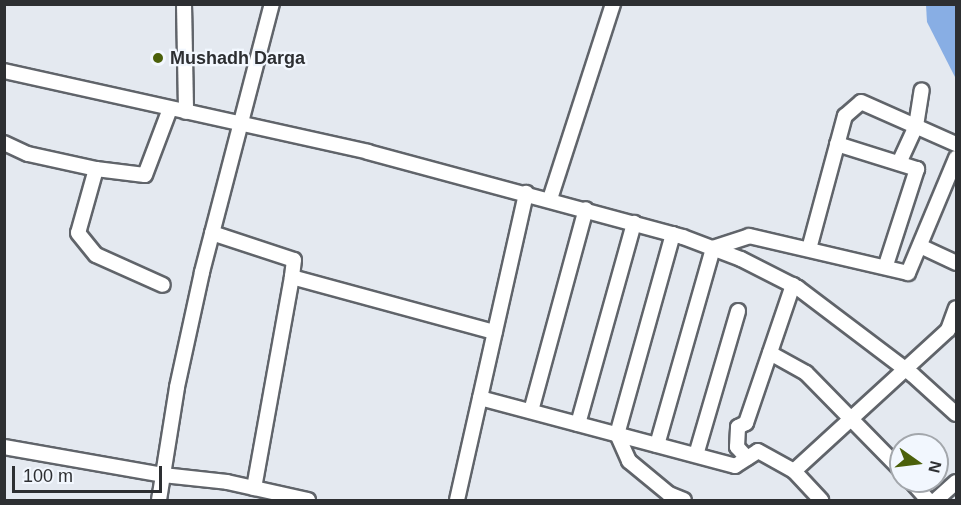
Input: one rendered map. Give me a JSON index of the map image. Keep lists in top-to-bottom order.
{
  "places": ["Mushadh Darga"],
  "scale_bar": "100 m",
  "north": "right"
}
